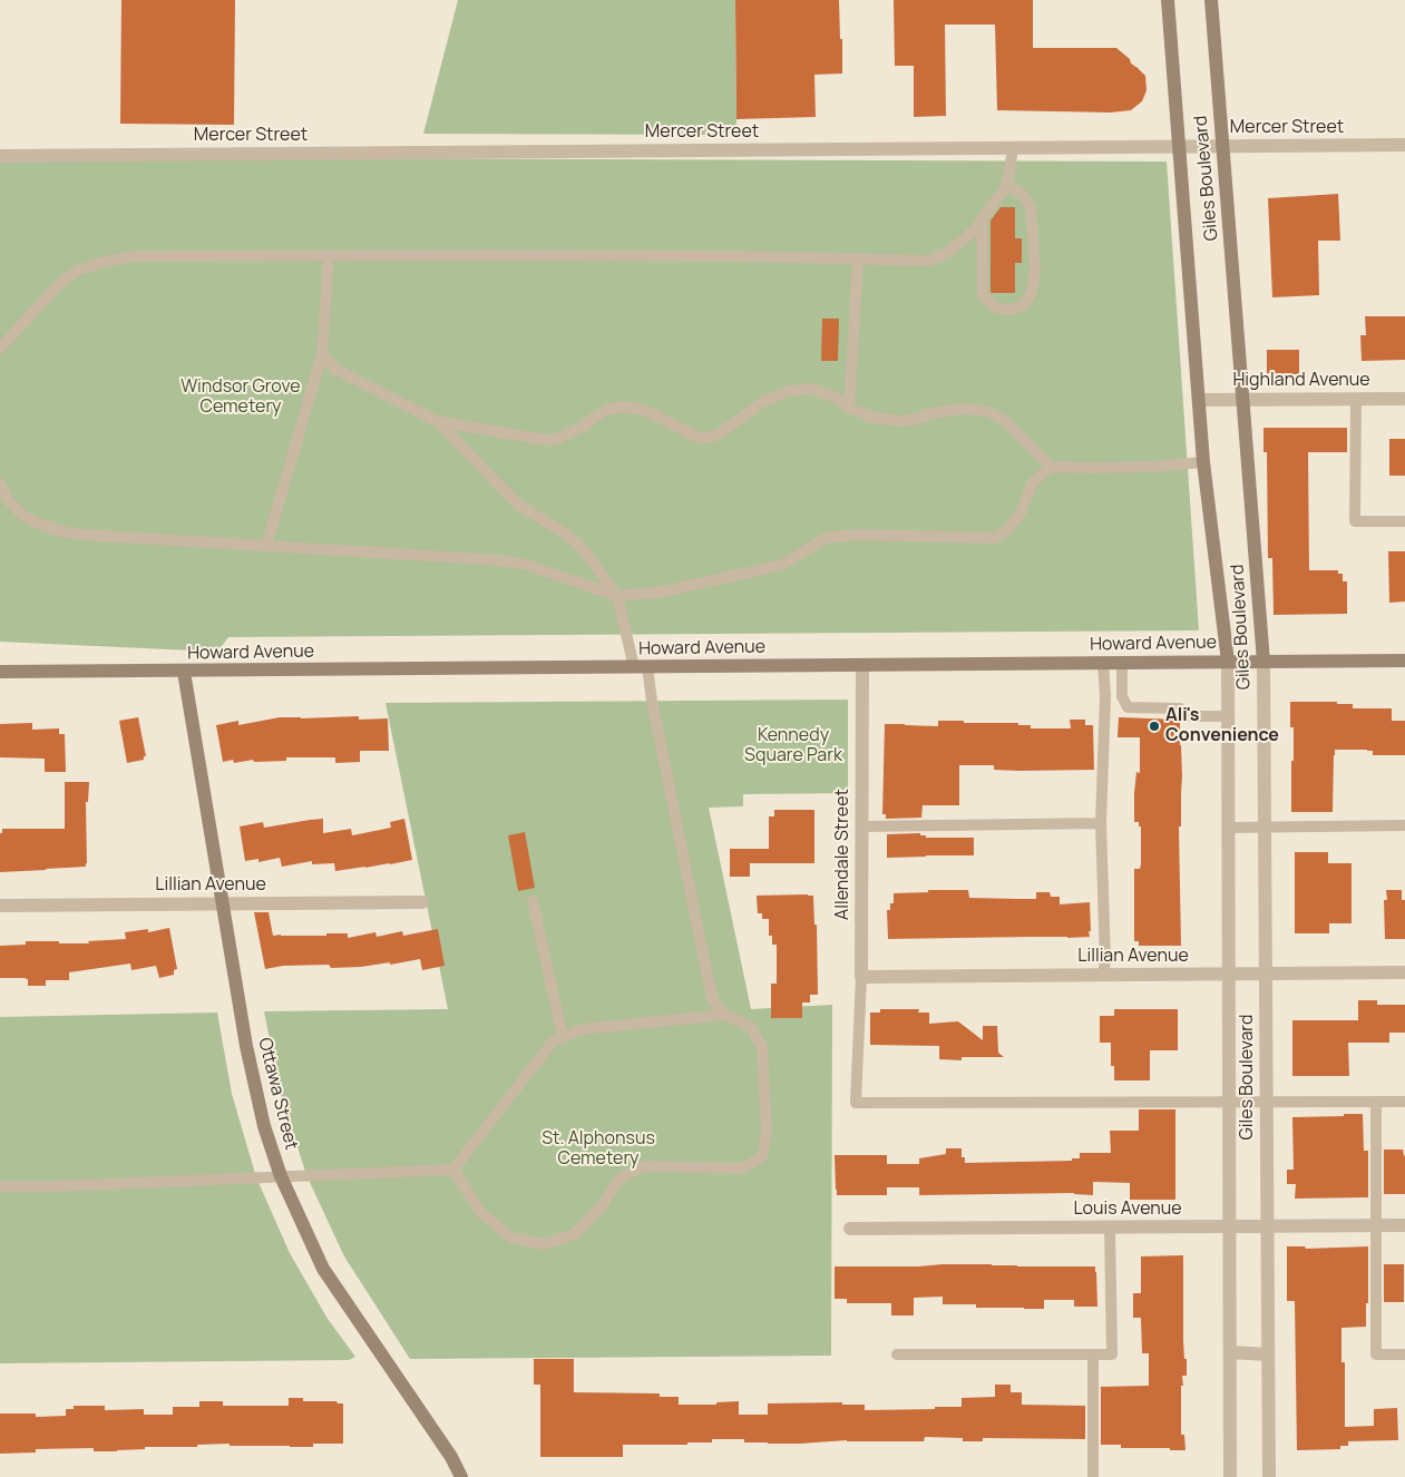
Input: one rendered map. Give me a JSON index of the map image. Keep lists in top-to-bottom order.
{
  "streets": {
    "street": [
      "Mercer Street",
      "Giles Boulevard",
      "Highland Avenue",
      "Howard Avenue",
      "Allendale Street",
      "Lillian Avenue",
      "Ottawa Street",
      "Louis Avenue"
    ]
  },
  "crossings": [
    ["Mercer Street", "Giles Boulevard"],
    ["Giles Boulevard", "Highland Avenue"],
    ["Giles Boulevard", "Howard Avenue"],
    ["Giles Boulevard", "Lillian Avenue"],
    ["Giles Boulevard", "Louis Avenue"],
    ["Howard Avenue", "Allendale Street"],
    ["Howard Avenue", "Ottawa Street"],
    ["Allendale Street", "Lillian Avenue"],
    ["Lillian Avenue", "Ottawa Street"]
  ],
  "parks": ["Windsor Grove Cemetery", "Kennedy Square Park", "St. Alphonsus Cemetery"],
  "places": ["Ali's Convenience"]
}
